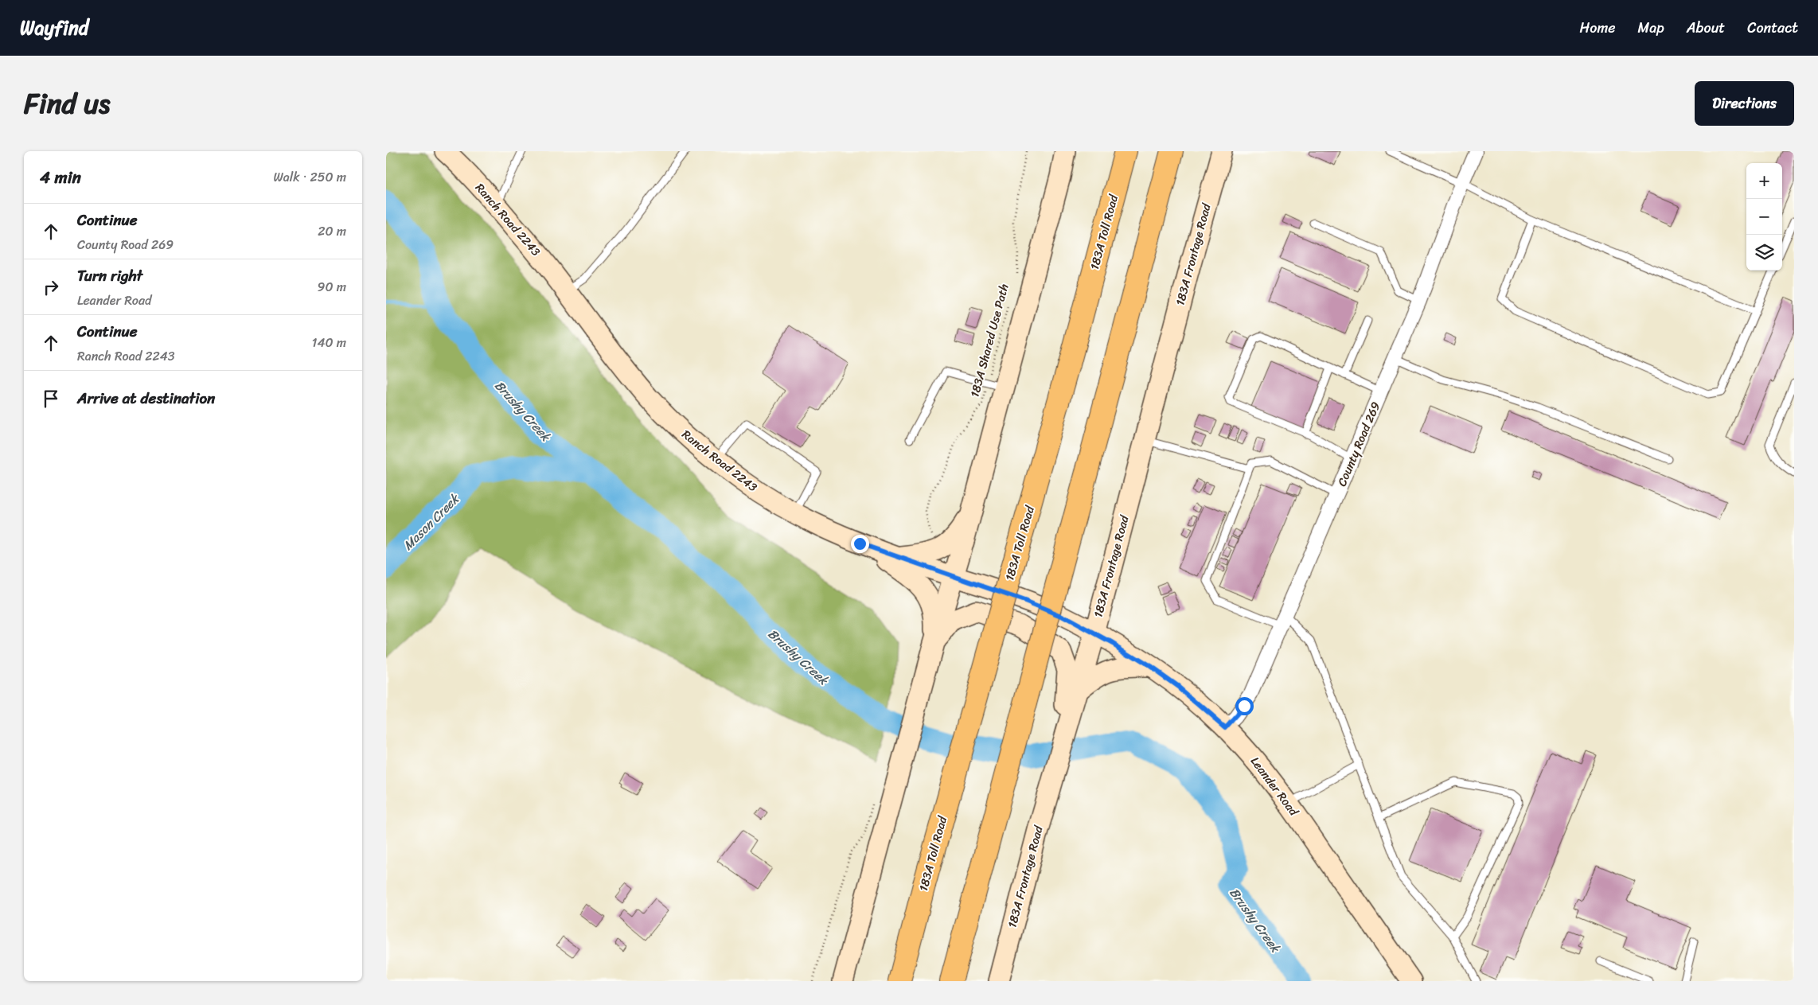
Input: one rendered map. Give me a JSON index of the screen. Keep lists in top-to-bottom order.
{
  "streets": {
    "highway": ["183A Toll Road"],
    "main road": ["Ranch Road 2243", "183A Frontage Road", "Leander Road"],
    "street": ["County Road 269"],
    "path": ["183A Shared Use Path"]
  },
  "crossings": [
    ["Ranch Road 2243", "183A Frontage Road"],
    ["Ranch Road 2243", "Leander Road"],
    ["183A Frontage Road", "Leander Road"],
    ["County Road 269", "Leander Road"]
  ],
  "water": ["Brushy Creek", "Mason Creek"],
  "page": {
    "header": "Wayfind",
    "nav": [
      "Home",
      "Map",
      "About",
      "Contact"
    ],
    "title": "Find us",
    "buttons": "Directions",
    "heading": ["4 min", "Walk · 250 m"],
    "map_buttons": ["+", "−"],
    "list": [
      ["Continue", "County Road 269", "20 m"],
      ["Turn right", "Leander Road", "90 m"],
      ["Continue", "Ranch Road 2243", "140 m"],
      "Arrive at destination"
    ]
  }
}
